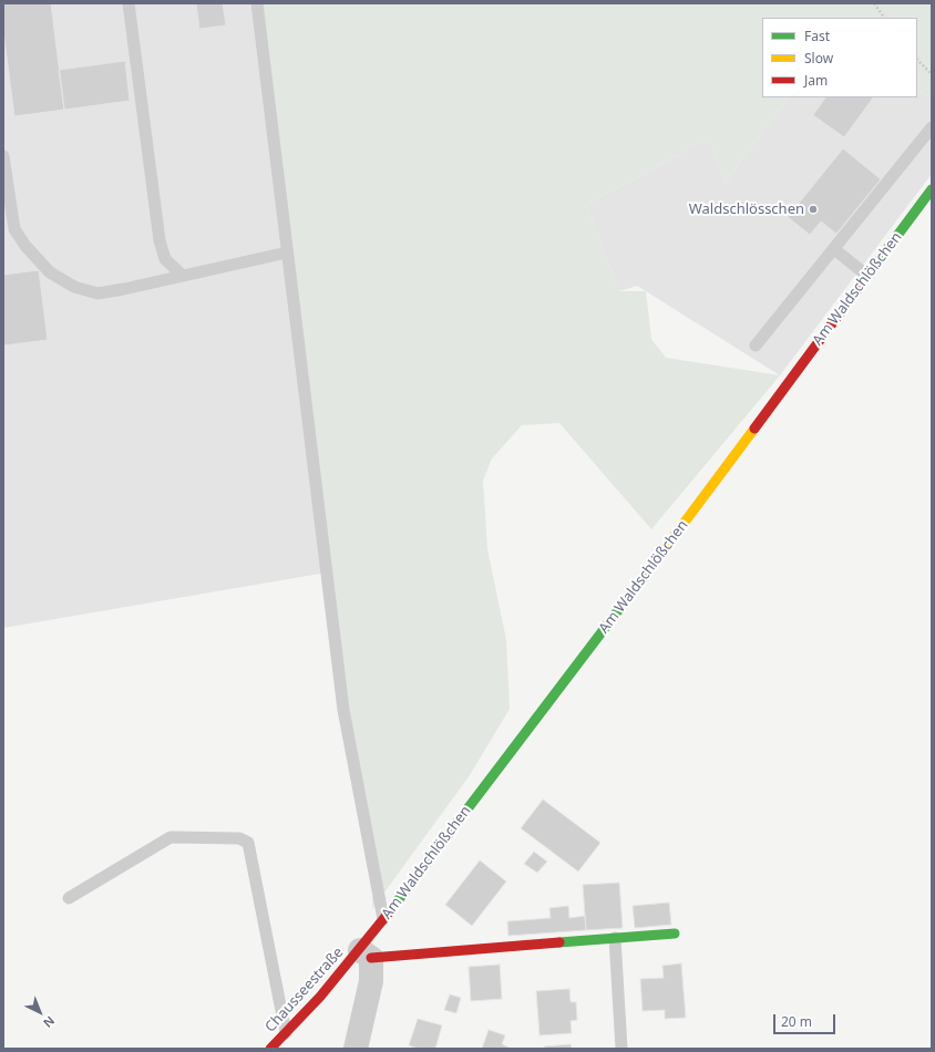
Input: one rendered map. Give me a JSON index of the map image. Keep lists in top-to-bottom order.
{
  "streets": {
    "street": ["Am Waldschlößchen", "Chausseestraße"]
  },
  "crossings": [
    ["Am Waldschlößchen", "Chausseestraße"]
  ],
  "places": ["Waldschlösschen"],
  "legend": ["Fast", "Slow", "Jam"],
  "scale_bar": "20 m",
  "north": "bottom right"
}
